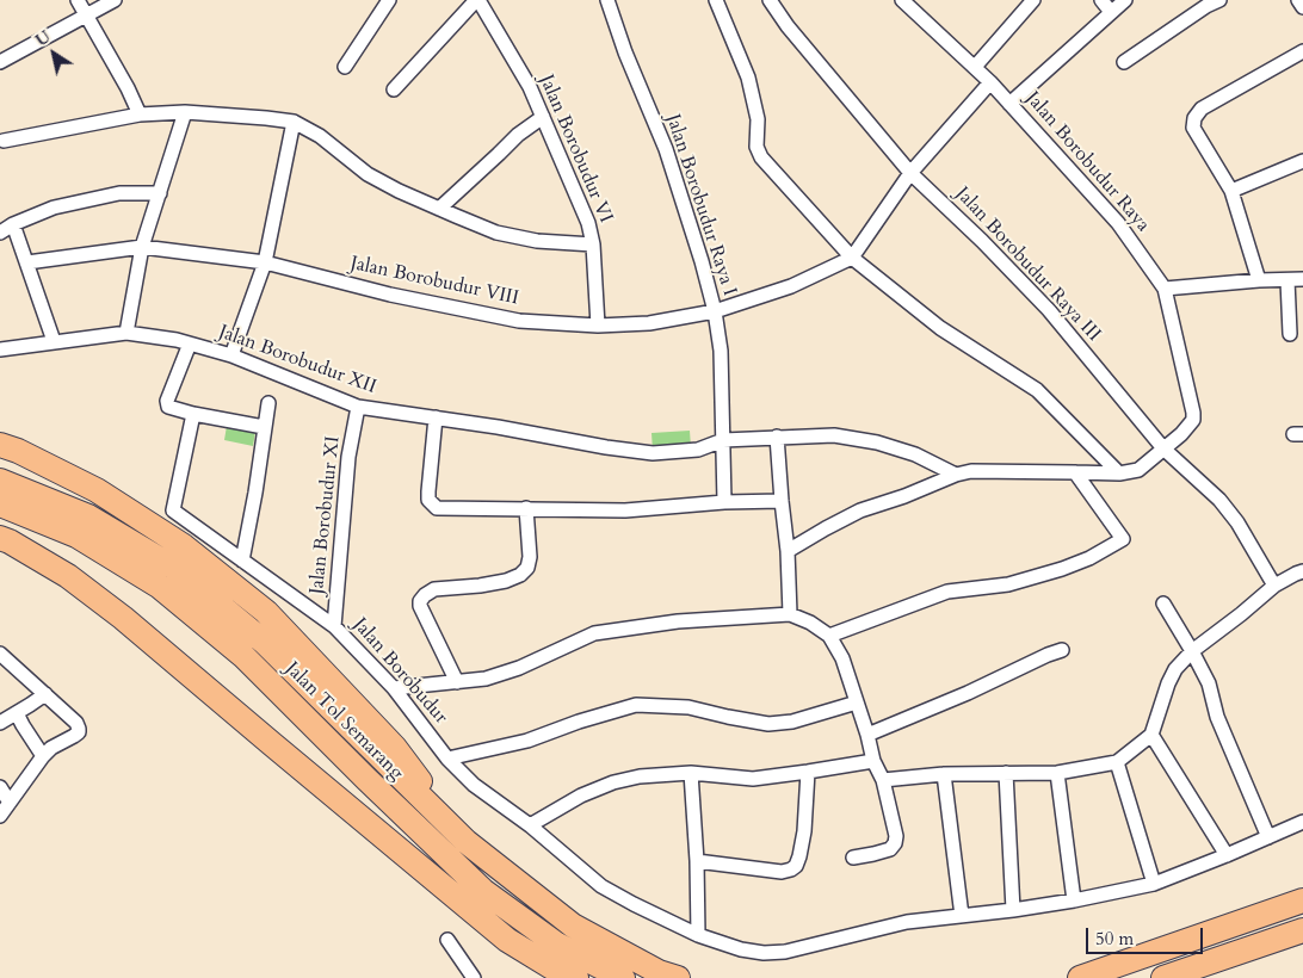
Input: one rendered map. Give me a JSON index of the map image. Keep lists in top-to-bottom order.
{
  "streets": {
    "highway": ["Jalan Tol Semarang"],
    "street": [
      "Jalan Borobudur VI",
      "Jalan Borobudur Raya",
      "Jalan Borobudur Raya I",
      "Jalan Borobudur Raya III",
      "Jalan Borobudur VIII",
      "Jalan Borobudur XII",
      "Jalan Borobudur XI",
      "Jalan Borobudur"
    ]
  },
  "crossings": [
    ["Jalan Borobudur VI", "Jalan Borobudur VIII"],
    ["Jalan Borobudur Raya", "Jalan Borobudur Raya III"],
    ["Jalan Borobudur Raya I", "Jalan Borobudur VIII"],
    ["Jalan Borobudur Raya I", "Jalan Borobudur XII"],
    ["Jalan Borobudur XII", "Jalan Borobudur XI"],
    ["Jalan Borobudur XI", "Jalan Borobudur"]
  ],
  "scale_bar": "50 m",
  "north": "top left"
}
